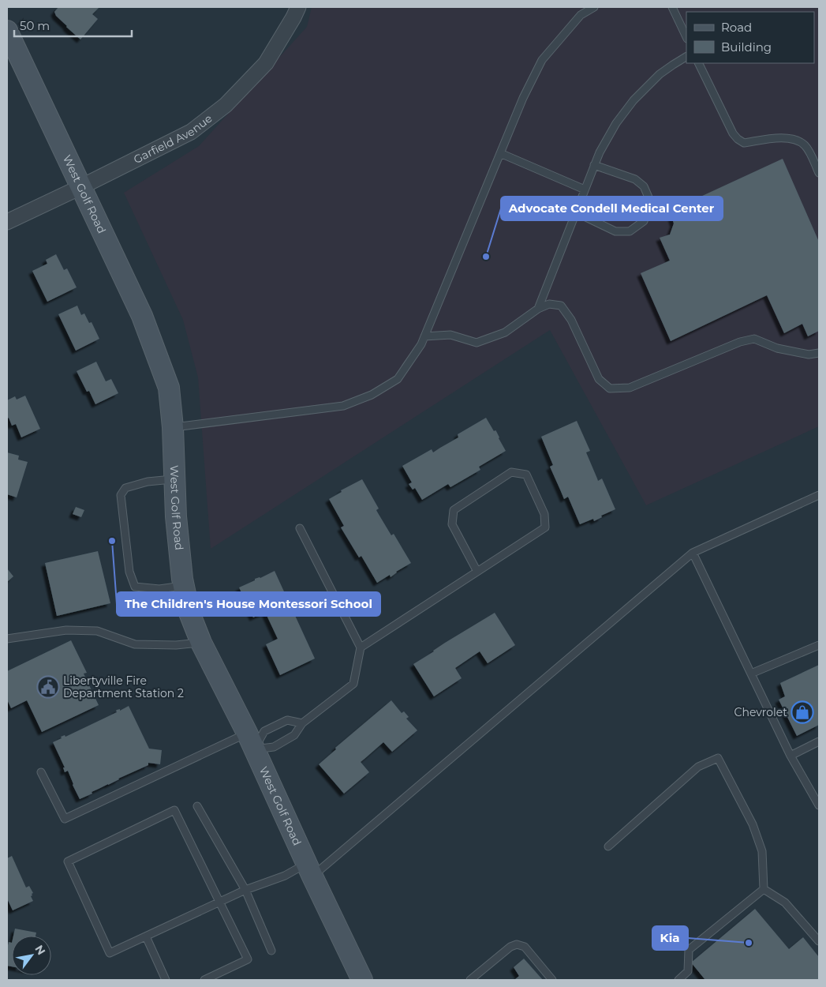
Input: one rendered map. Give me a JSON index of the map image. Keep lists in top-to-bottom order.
{
  "streets": {
    "street": ["Garfield Avenue", "West Golf Road"]
  },
  "crossings": [
    ["Garfield Avenue", "West Golf Road"]
  ],
  "places": {
    "other": ["Advocate Condell Medical Center", "The Children's House Montessori School", "Kia"],
    "public building": ["Libertyville Fire Department Station 2"],
    "shop": ["Chevrolet"]
  },
  "legend": ["Road", "Building"],
  "scale_bar": "50 m",
  "north": "top right"
}
